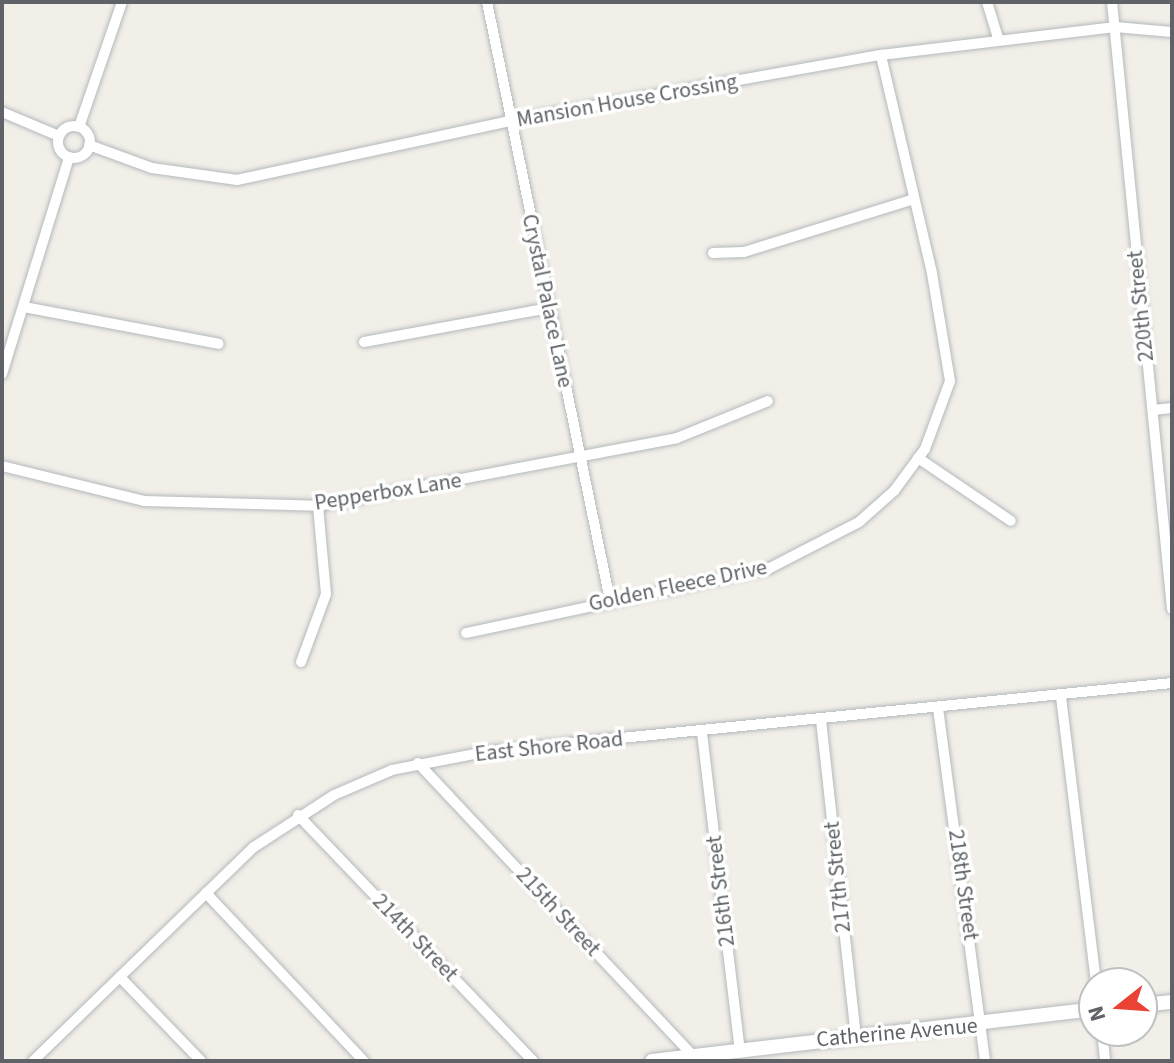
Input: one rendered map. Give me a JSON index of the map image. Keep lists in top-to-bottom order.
{
  "streets": {
    "street": [
      "Mansion House Crossing",
      "Crystal Palace Lane",
      "220th Street",
      "Pepperbox Lane",
      "Golden Fleece Drive",
      "East Shore Road",
      "217th Street",
      "218th Street",
      "216th Street",
      "215th Street",
      "214th Street",
      "Catherine Avenue"
    ]
  },
  "crossings": [
    ["Mansion House Crossing", "Crystal Palace Lane"],
    ["Mansion House Crossing", "220th Street"],
    ["Mansion House Crossing", "Golden Fleece Drive"],
    ["Crystal Palace Lane", "Pepperbox Lane"],
    ["Crystal Palace Lane", "Golden Fleece Drive"],
    ["East Shore Road", "217th Street"],
    ["East Shore Road", "218th Street"],
    ["East Shore Road", "216th Street"],
    ["East Shore Road", "215th Street"],
    ["East Shore Road", "214th Street"],
    ["217th Street", "Catherine Avenue"],
    ["218th Street", "Catherine Avenue"],
    ["216th Street", "Catherine Avenue"],
    ["215th Street", "Catherine Avenue"]
  ],
  "north": "left"
}
